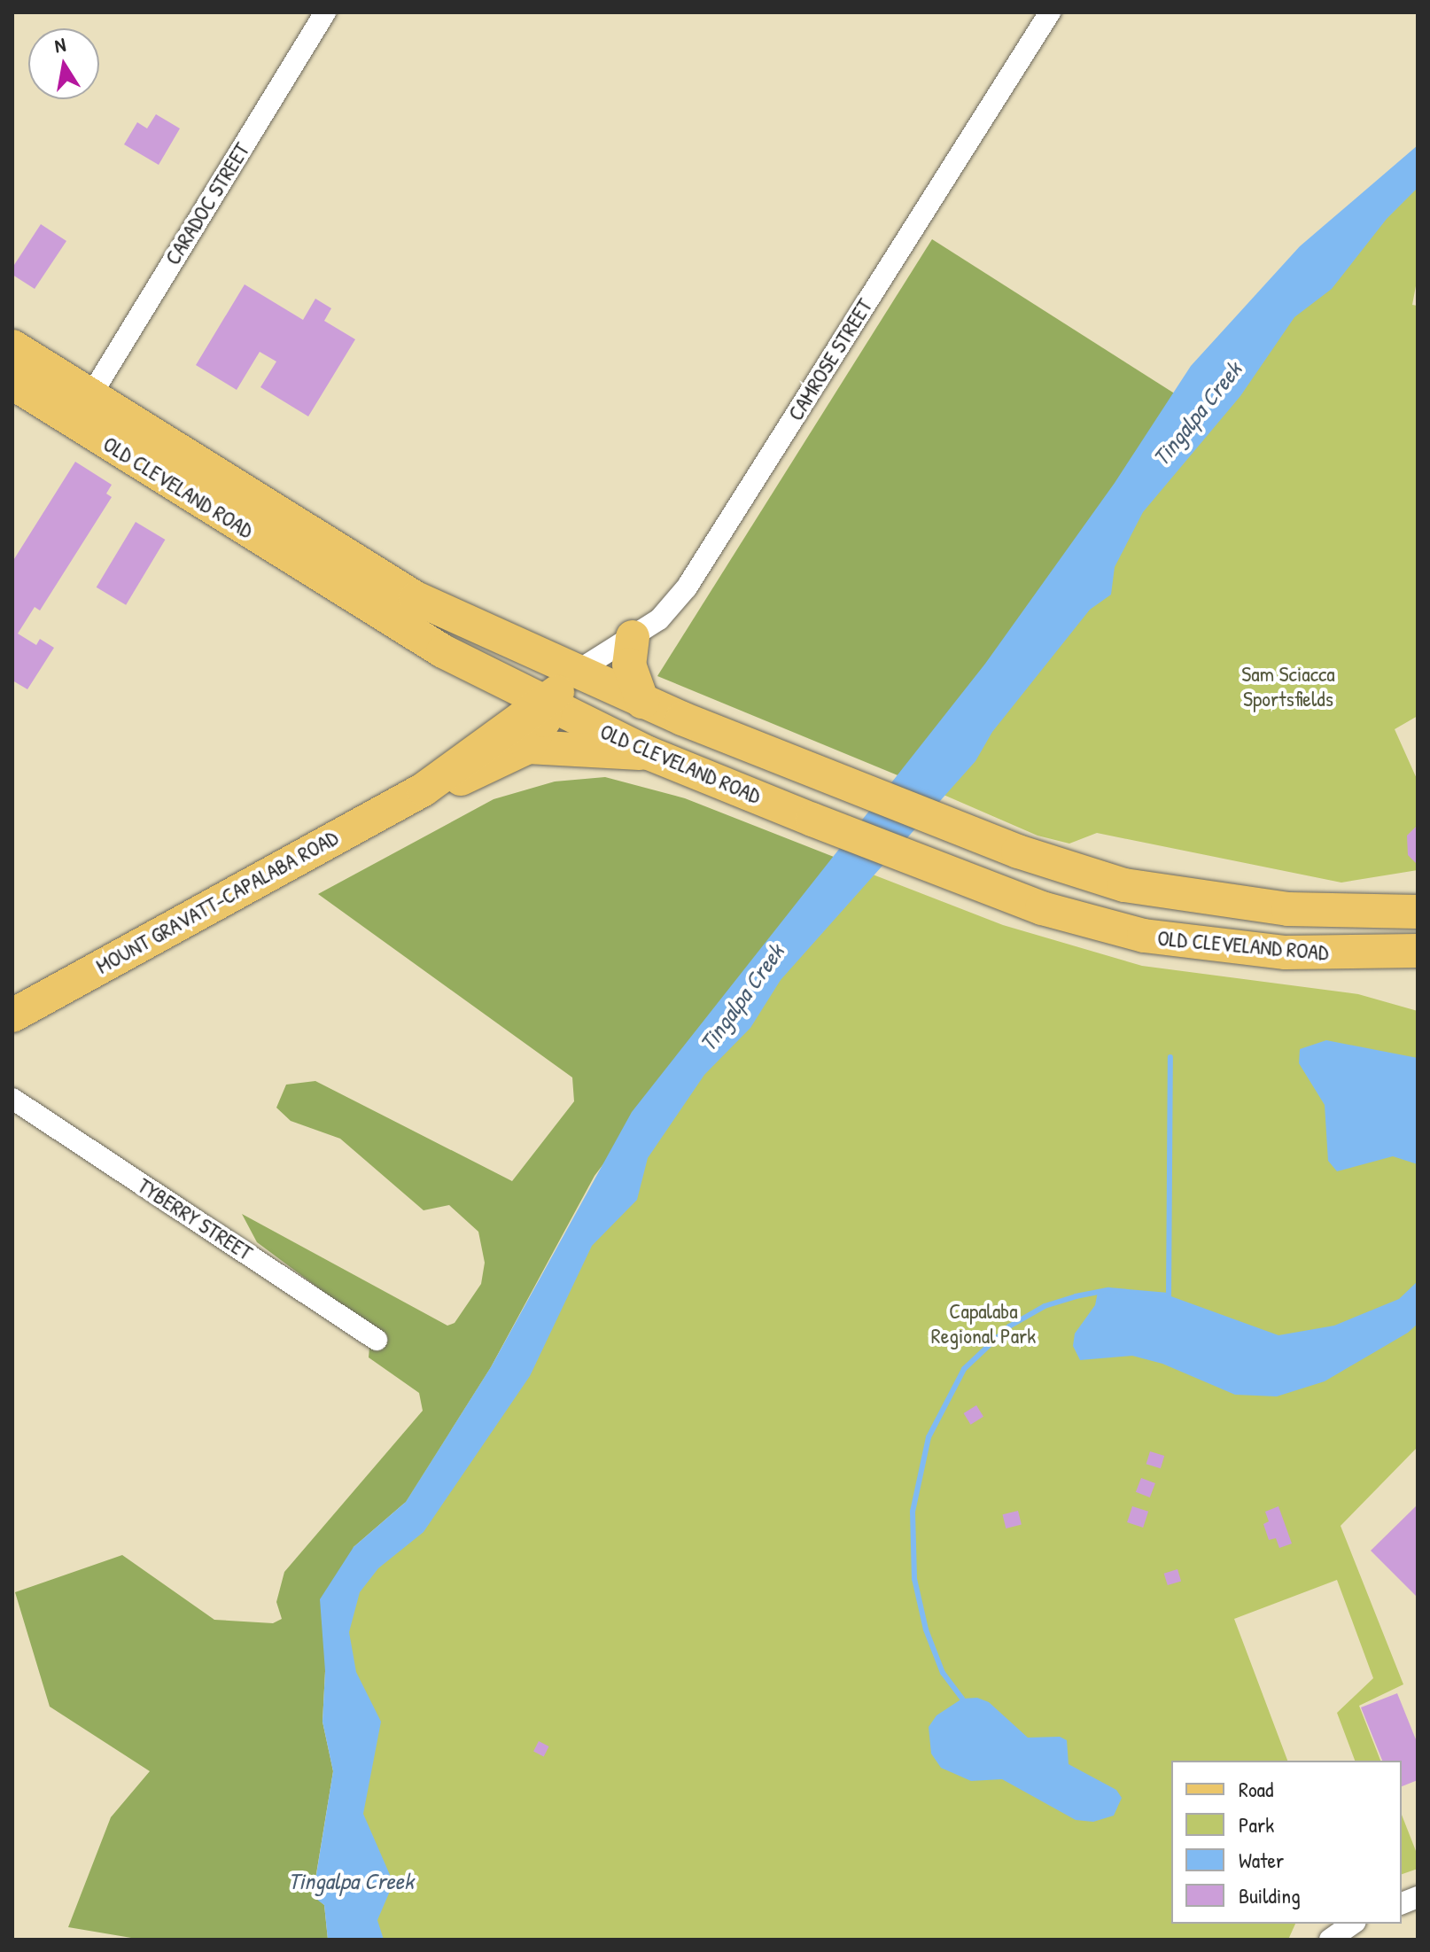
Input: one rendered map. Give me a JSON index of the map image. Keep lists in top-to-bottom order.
{
  "streets": {
    "main road": ["OLD CLEVELAND ROAD", "MOUNT GRAVATT-CAPALABA ROAD"],
    "street": ["CARADOC STREET", "CAMROSE STREET", "TYBERRY STREET"]
  },
  "crossings": [
    ["CARADOC STREET", "OLD CLEVELAND ROAD"],
    ["CAMROSE STREET", "OLD CLEVELAND ROAD"],
    ["CAMROSE STREET", "MOUNT GRAVATT-CAPALABA ROAD"],
    ["OLD CLEVELAND ROAD", "MOUNT GRAVATT-CAPALABA ROAD"]
  ],
  "water": ["Tingalpa Creek"],
  "parks": ["Sam Sciacca Sportsfields", "Capalaba Regional Park"],
  "legend": [
    "Road",
    "Park",
    "Water",
    "Building"
  ],
  "north": "top"
}
